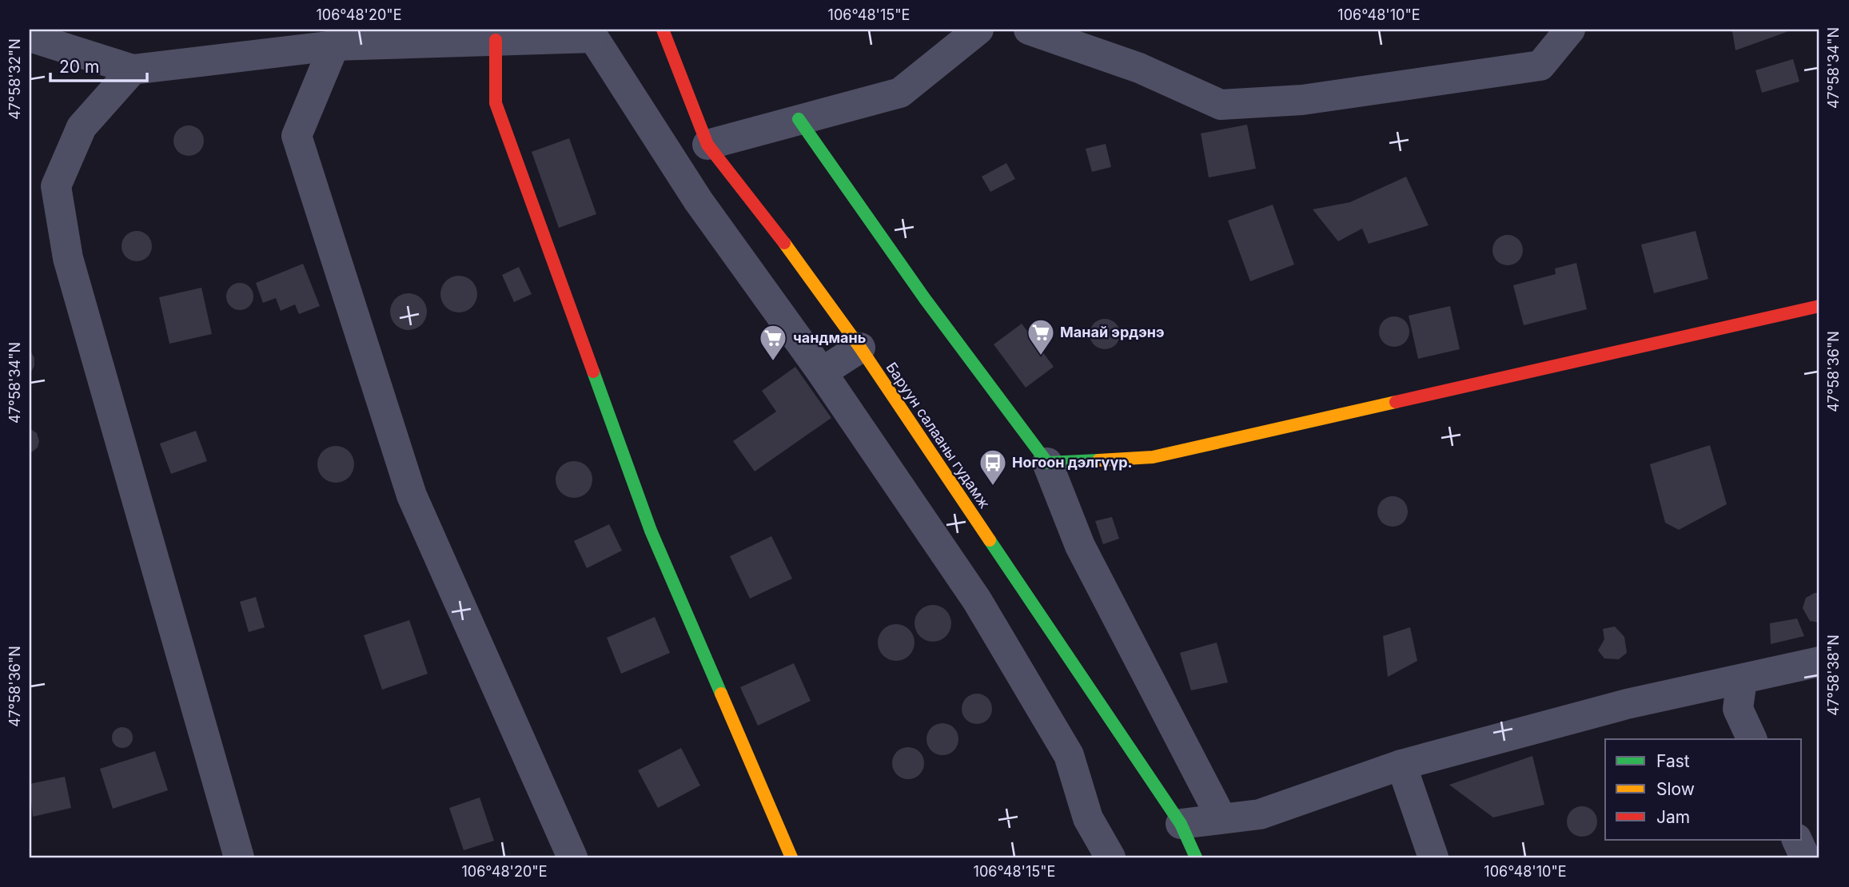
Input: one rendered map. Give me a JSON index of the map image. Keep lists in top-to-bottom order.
{
  "streets": {
    "street": ["Баруун салааны гудамж"]
  },
  "places": {
    "supermarket": ["Манай эрдэнэ", "чандмань"],
    "bus stop": ["Ногоон дэлгүүр."]
  },
  "legend": ["Fast", "Slow", "Jam"],
  "scale_bar": "20 m",
  "coordinates": [
    "106°48'20\"E",
    "106°48'15\"E",
    "106°48'10\"E",
    "47°58'34\"N",
    "47°58'32\"N",
    "47°58'36\"N",
    "47°58'38\"N"
  ]
}
